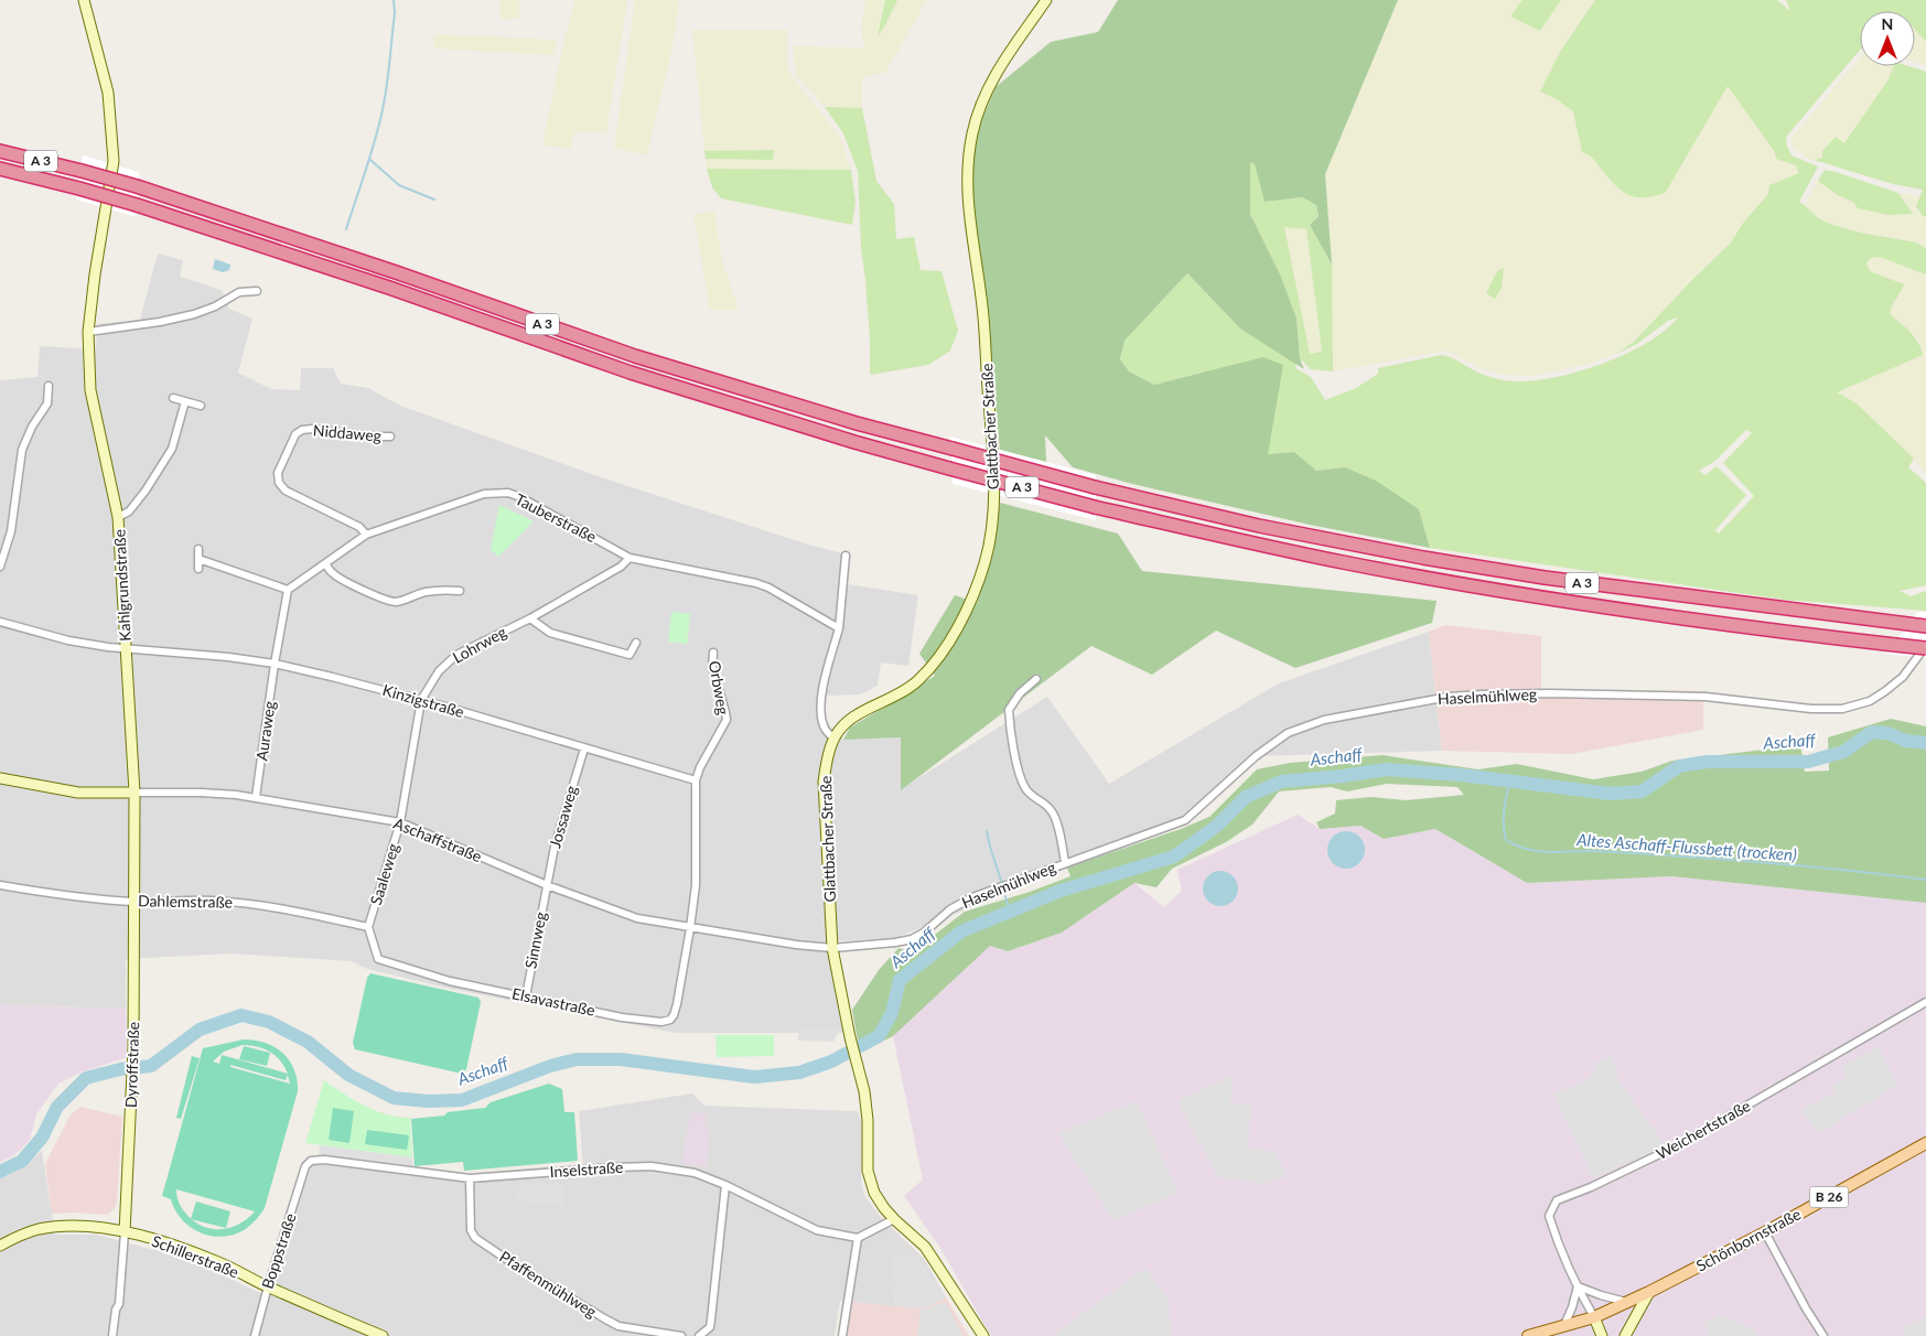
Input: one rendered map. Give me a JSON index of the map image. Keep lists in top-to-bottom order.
{
  "streets": {
    "highway": ["A 3"],
    "main road": [
      "Glattbacher Straße",
      "Kahlgrundstraße",
      "Aschaffstraße",
      "Dyroffstraße",
      "Weichertstraße",
      "B 26",
      "Schönbornstraße",
      "Schillerstraße"
    ],
    "street": [
      "Niddaweg",
      "Tauberstraße",
      "Lohrweg",
      "Orbweg",
      "Haselmühlweg",
      "Kinzigstraße",
      "Auraweg",
      "Jossaweg",
      "Saaleweg",
      "Dahlemstraße",
      "Sinnweg",
      "Elsavastraße",
      "Inselstraße",
      "Boppstraße",
      "Pfaffenmühlweg"
    ]
  },
  "crossings": [
    ["A 3", "Haselmühlweg"],
    ["Glattbacher Straße", "Haselmühlweg"],
    ["Glattbacher Straße", "Aschaffstraße"],
    ["Niddaweg", "Tauberstraße"],
    ["Tauberstraße", "Lohrweg"],
    ["Kahlgrundstraße", "Kinzigstraße"],
    ["Kahlgrundstraße", "Aschaffstraße"],
    ["Kahlgrundstraße", "Dyroffstraße"],
    ["Lohrweg", "Kinzigstraße"],
    ["Lohrweg", "Aschaffstraße"],
    ["Lohrweg", "Saaleweg"],
    ["Orbweg", "Kinzigstraße"],
    ["Haselmühlweg", "Aschaffstraße"],
    ["Kinzigstraße", "Auraweg"],
    ["Kinzigstraße", "Jossaweg"],
    ["Auraweg", "Aschaffstraße"],
    ["Jossaweg", "Aschaffstraße"],
    ["Jossaweg", "Sinnweg"],
    ["Aschaffstraße", "Saaleweg"],
    ["Aschaffstraße", "Sinnweg"],
    ["Aschaffstraße", "Elsavastraße"],
    ["Aschaffstraße", "Dyroffstraße"],
    ["Saaleweg", "Dahlemstraße"],
    ["Saaleweg", "Elsavastraße"],
    ["Dahlemstraße", "Elsavastraße"],
    ["Dahlemstraße", "Dyroffstraße"],
    ["Sinnweg", "Elsavastraße"],
    ["Dyroffstraße", "Schillerstraße"],
    ["Weichertstraße", "Schönbornstraße"],
    ["Inselstraße", "Boppstraße"],
    ["Inselstraße", "Pfaffenmühlweg"],
    ["Boppstraße", "Schillerstraße"]
  ],
  "water": ["Aschaff", "Altes Aschaff-Flussbett (trocken)"],
  "north": "top"
}
